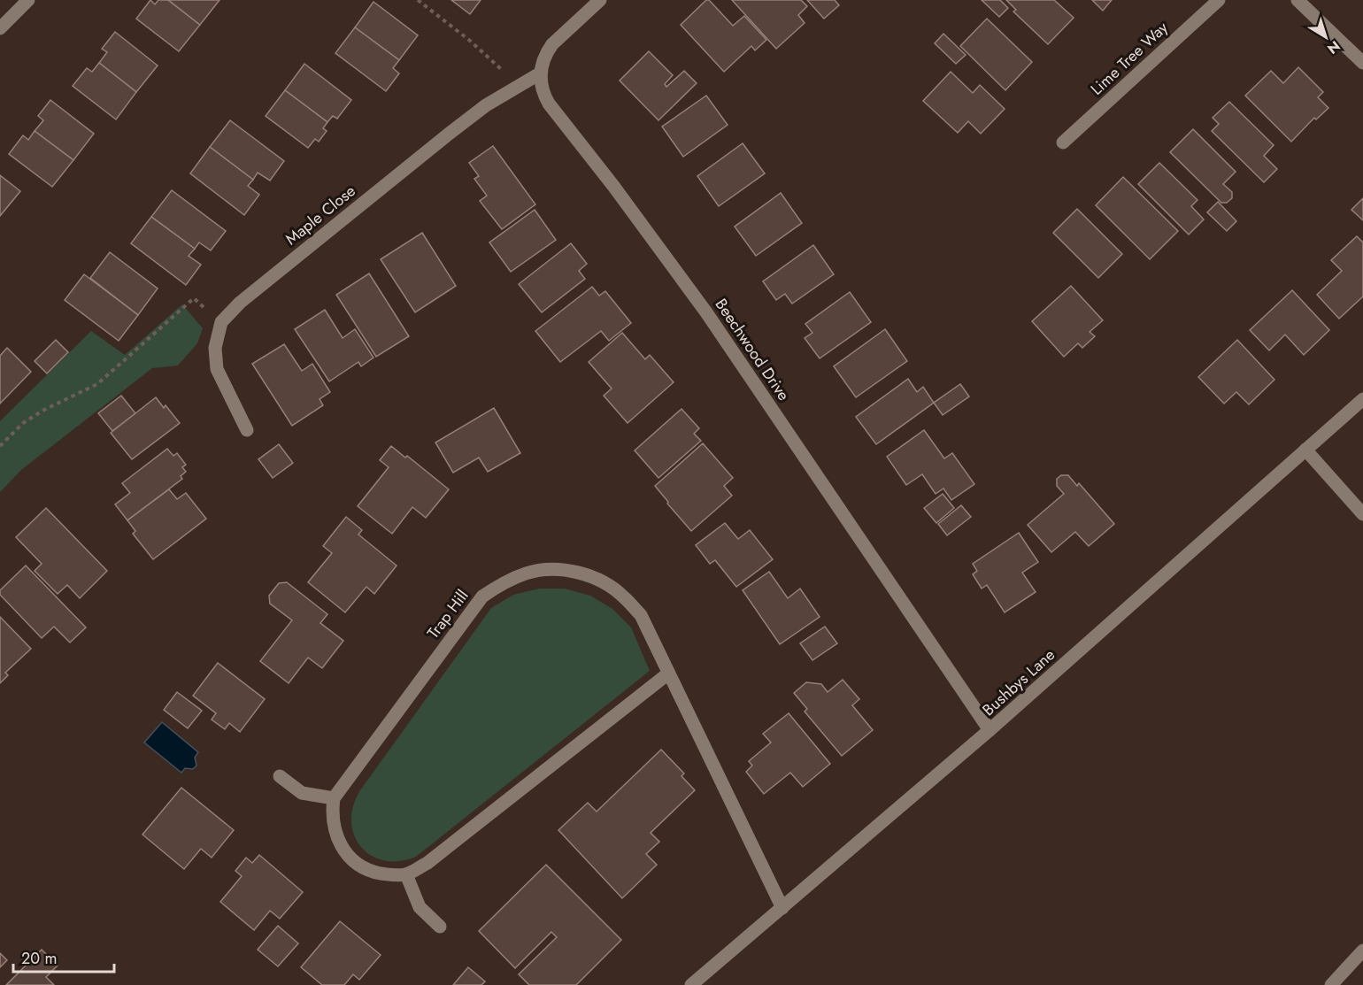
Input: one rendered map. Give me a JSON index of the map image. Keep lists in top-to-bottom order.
{
  "streets": {
    "street": [
      "Lime Tree Way",
      "Maple Close",
      "Beechwood Drive",
      "Trap Hill",
      "Bushbys Lane"
    ]
  },
  "crossings": [
    ["Maple Close", "Beechwood Drive"],
    ["Beechwood Drive", "Bushbys Lane"],
    ["Trap Hill", "Bushbys Lane"]
  ],
  "scale_bar": "20 m",
  "north": "bottom right"
}
